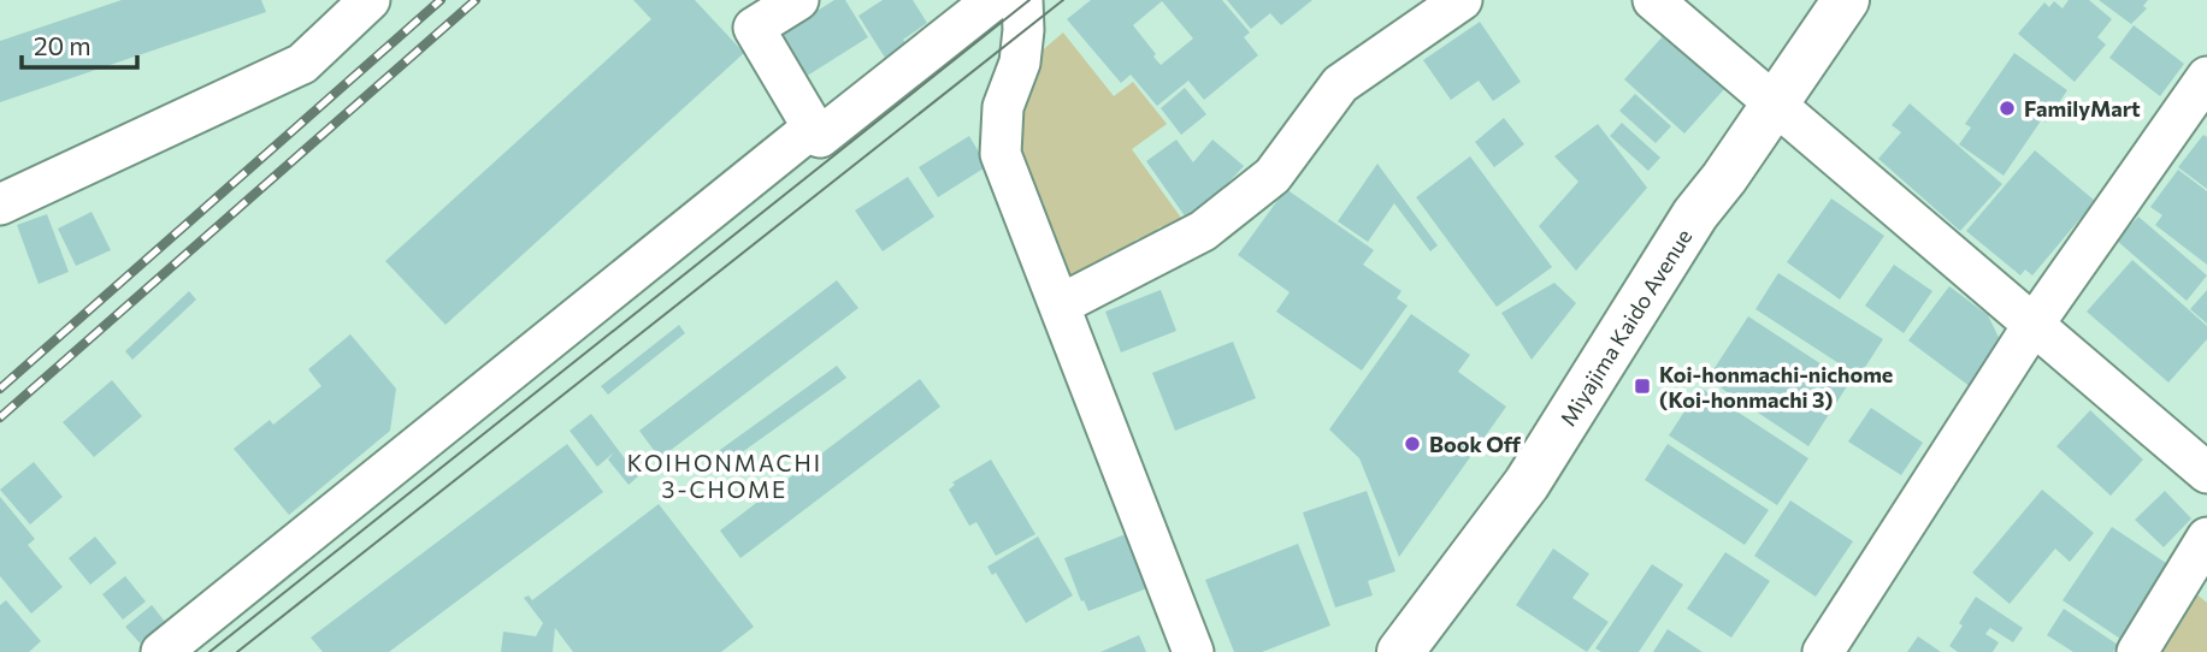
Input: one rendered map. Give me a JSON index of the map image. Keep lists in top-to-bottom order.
{
  "streets": {
    "street": ["Miyajima Kaido Avenue"]
  },
  "districts": ["KOIHONMACHI 3-CHOME"],
  "places": {
    "other": ["FamilyMart", "Book Off"],
    "transit": ["Koi-honmachi-nichome (Koi-honmachi 3)"]
  },
  "scale_bar": "20 m"
}
